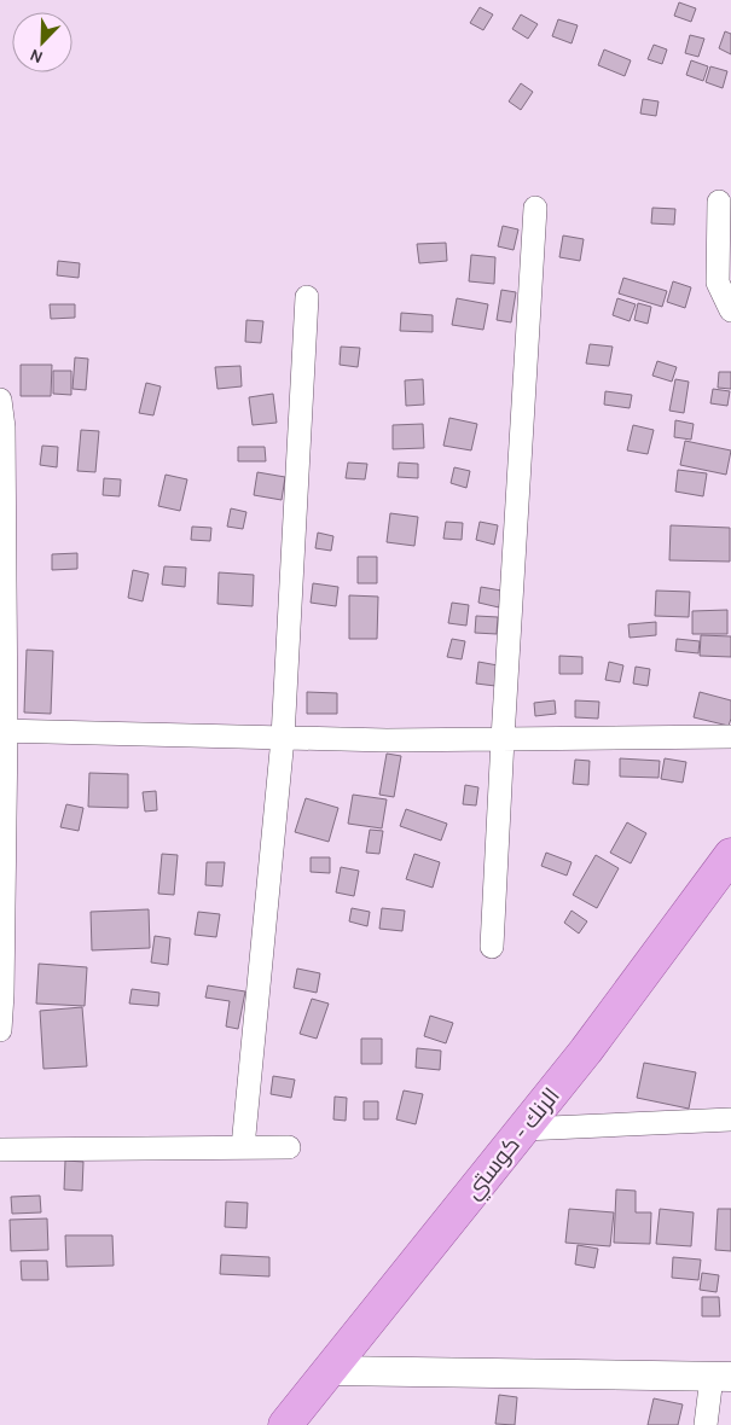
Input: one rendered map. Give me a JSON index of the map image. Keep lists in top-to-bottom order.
{
  "streets": {
    "main road": ["الرنك - كوستي"]
  },
  "north": "bottom left"
}
